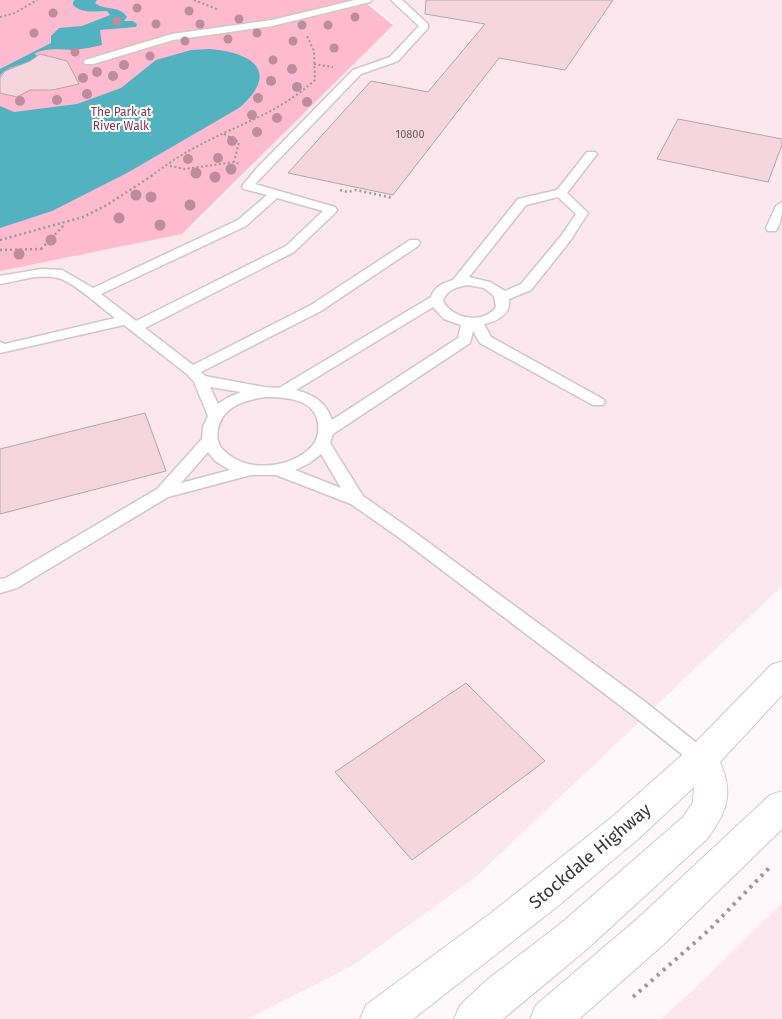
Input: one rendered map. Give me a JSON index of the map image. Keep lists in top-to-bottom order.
{
  "streets": {
    "main road": ["Stockdale Highway"]
  },
  "parks": ["The Park at River Walk"],
  "house_numbers": ["10800"]
}
